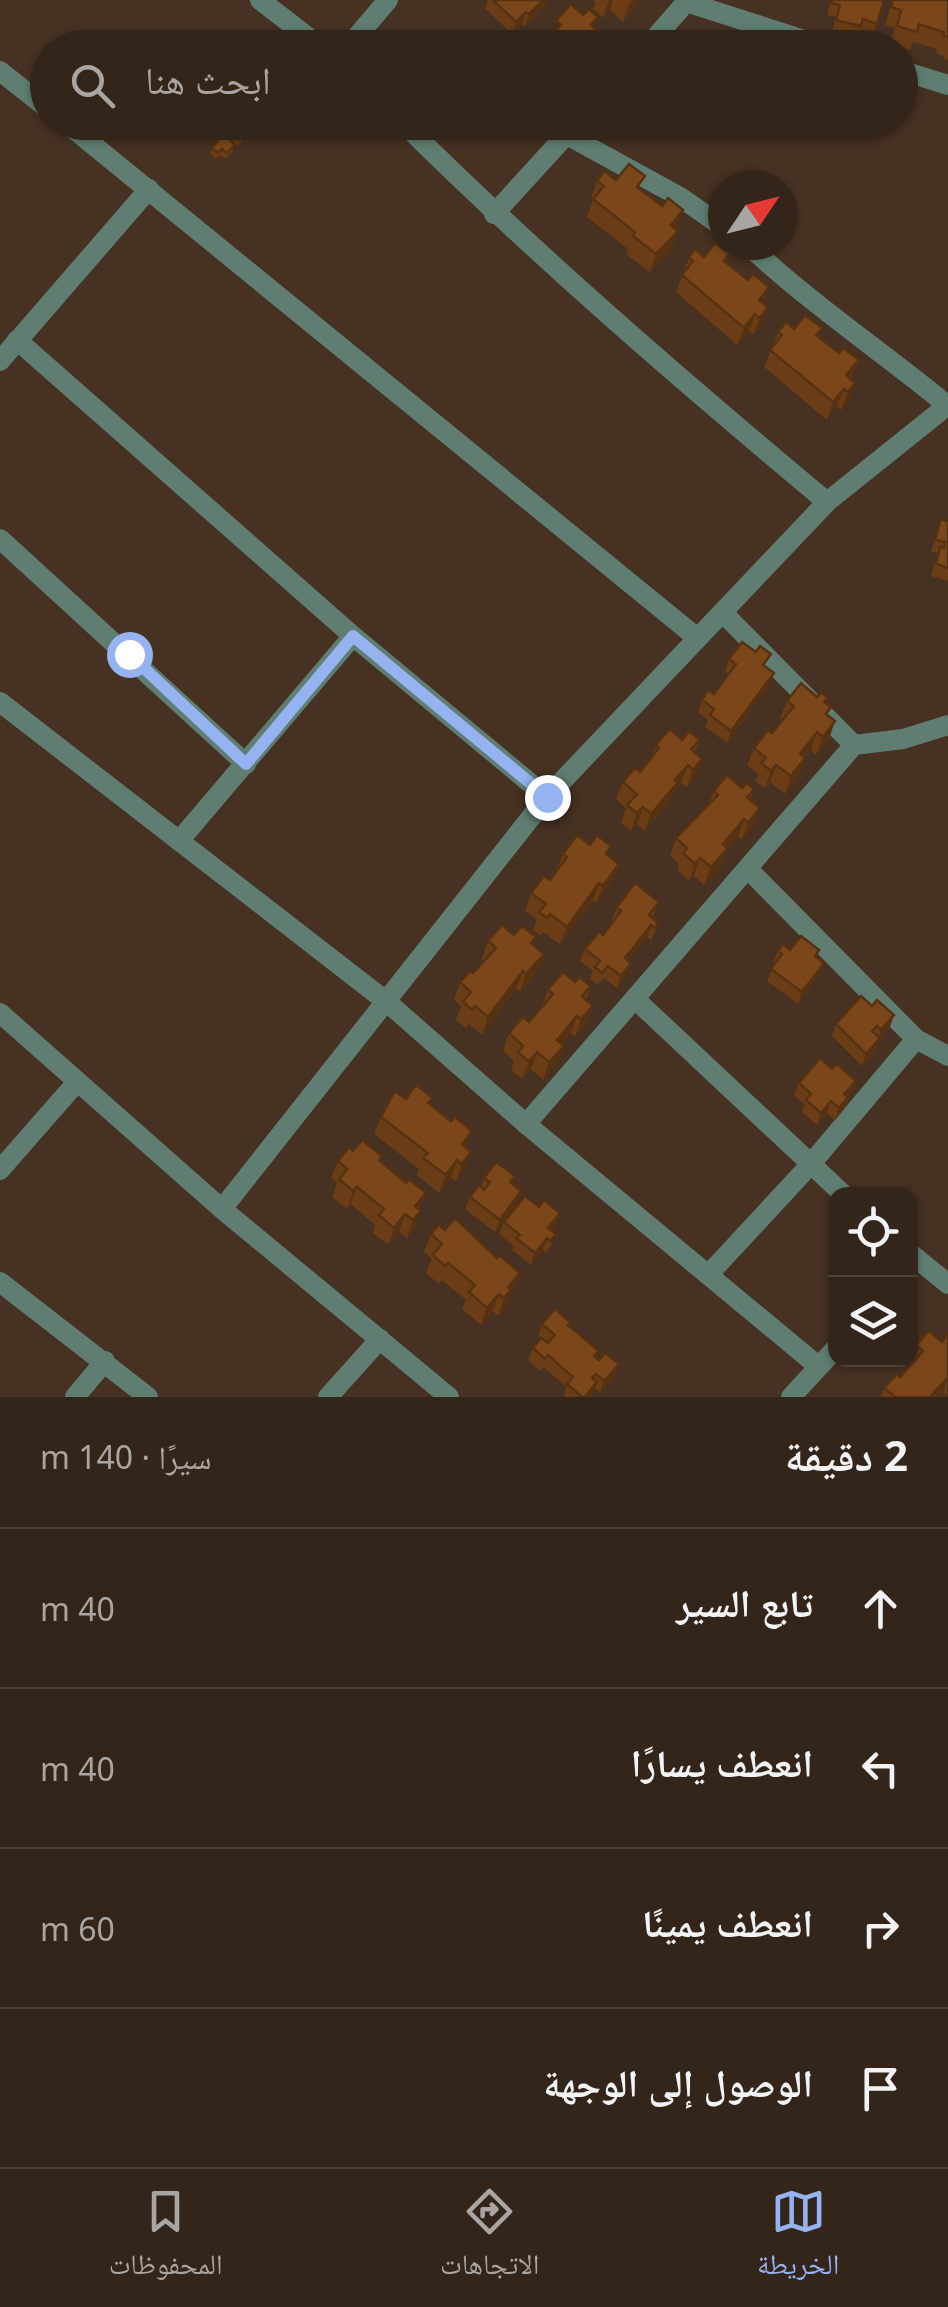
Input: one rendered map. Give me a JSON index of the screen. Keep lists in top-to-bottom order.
{
  "north": "top right",
  "page": {
    "search": "ابحث هنا",
    "heading": ["2 دقيقة", "سيرًا · 140 m"],
    "list": [
      ["تابع السير", "40 m"],
      ["انعطف يسارًا", "40 m"],
      ["انعطف يمينًا", "60 m"],
      "الوصول إلى الوجهة"
    ],
    "nav": ["الخريطة", "الاتجاهات", "المحفوظات"]
  }
}
